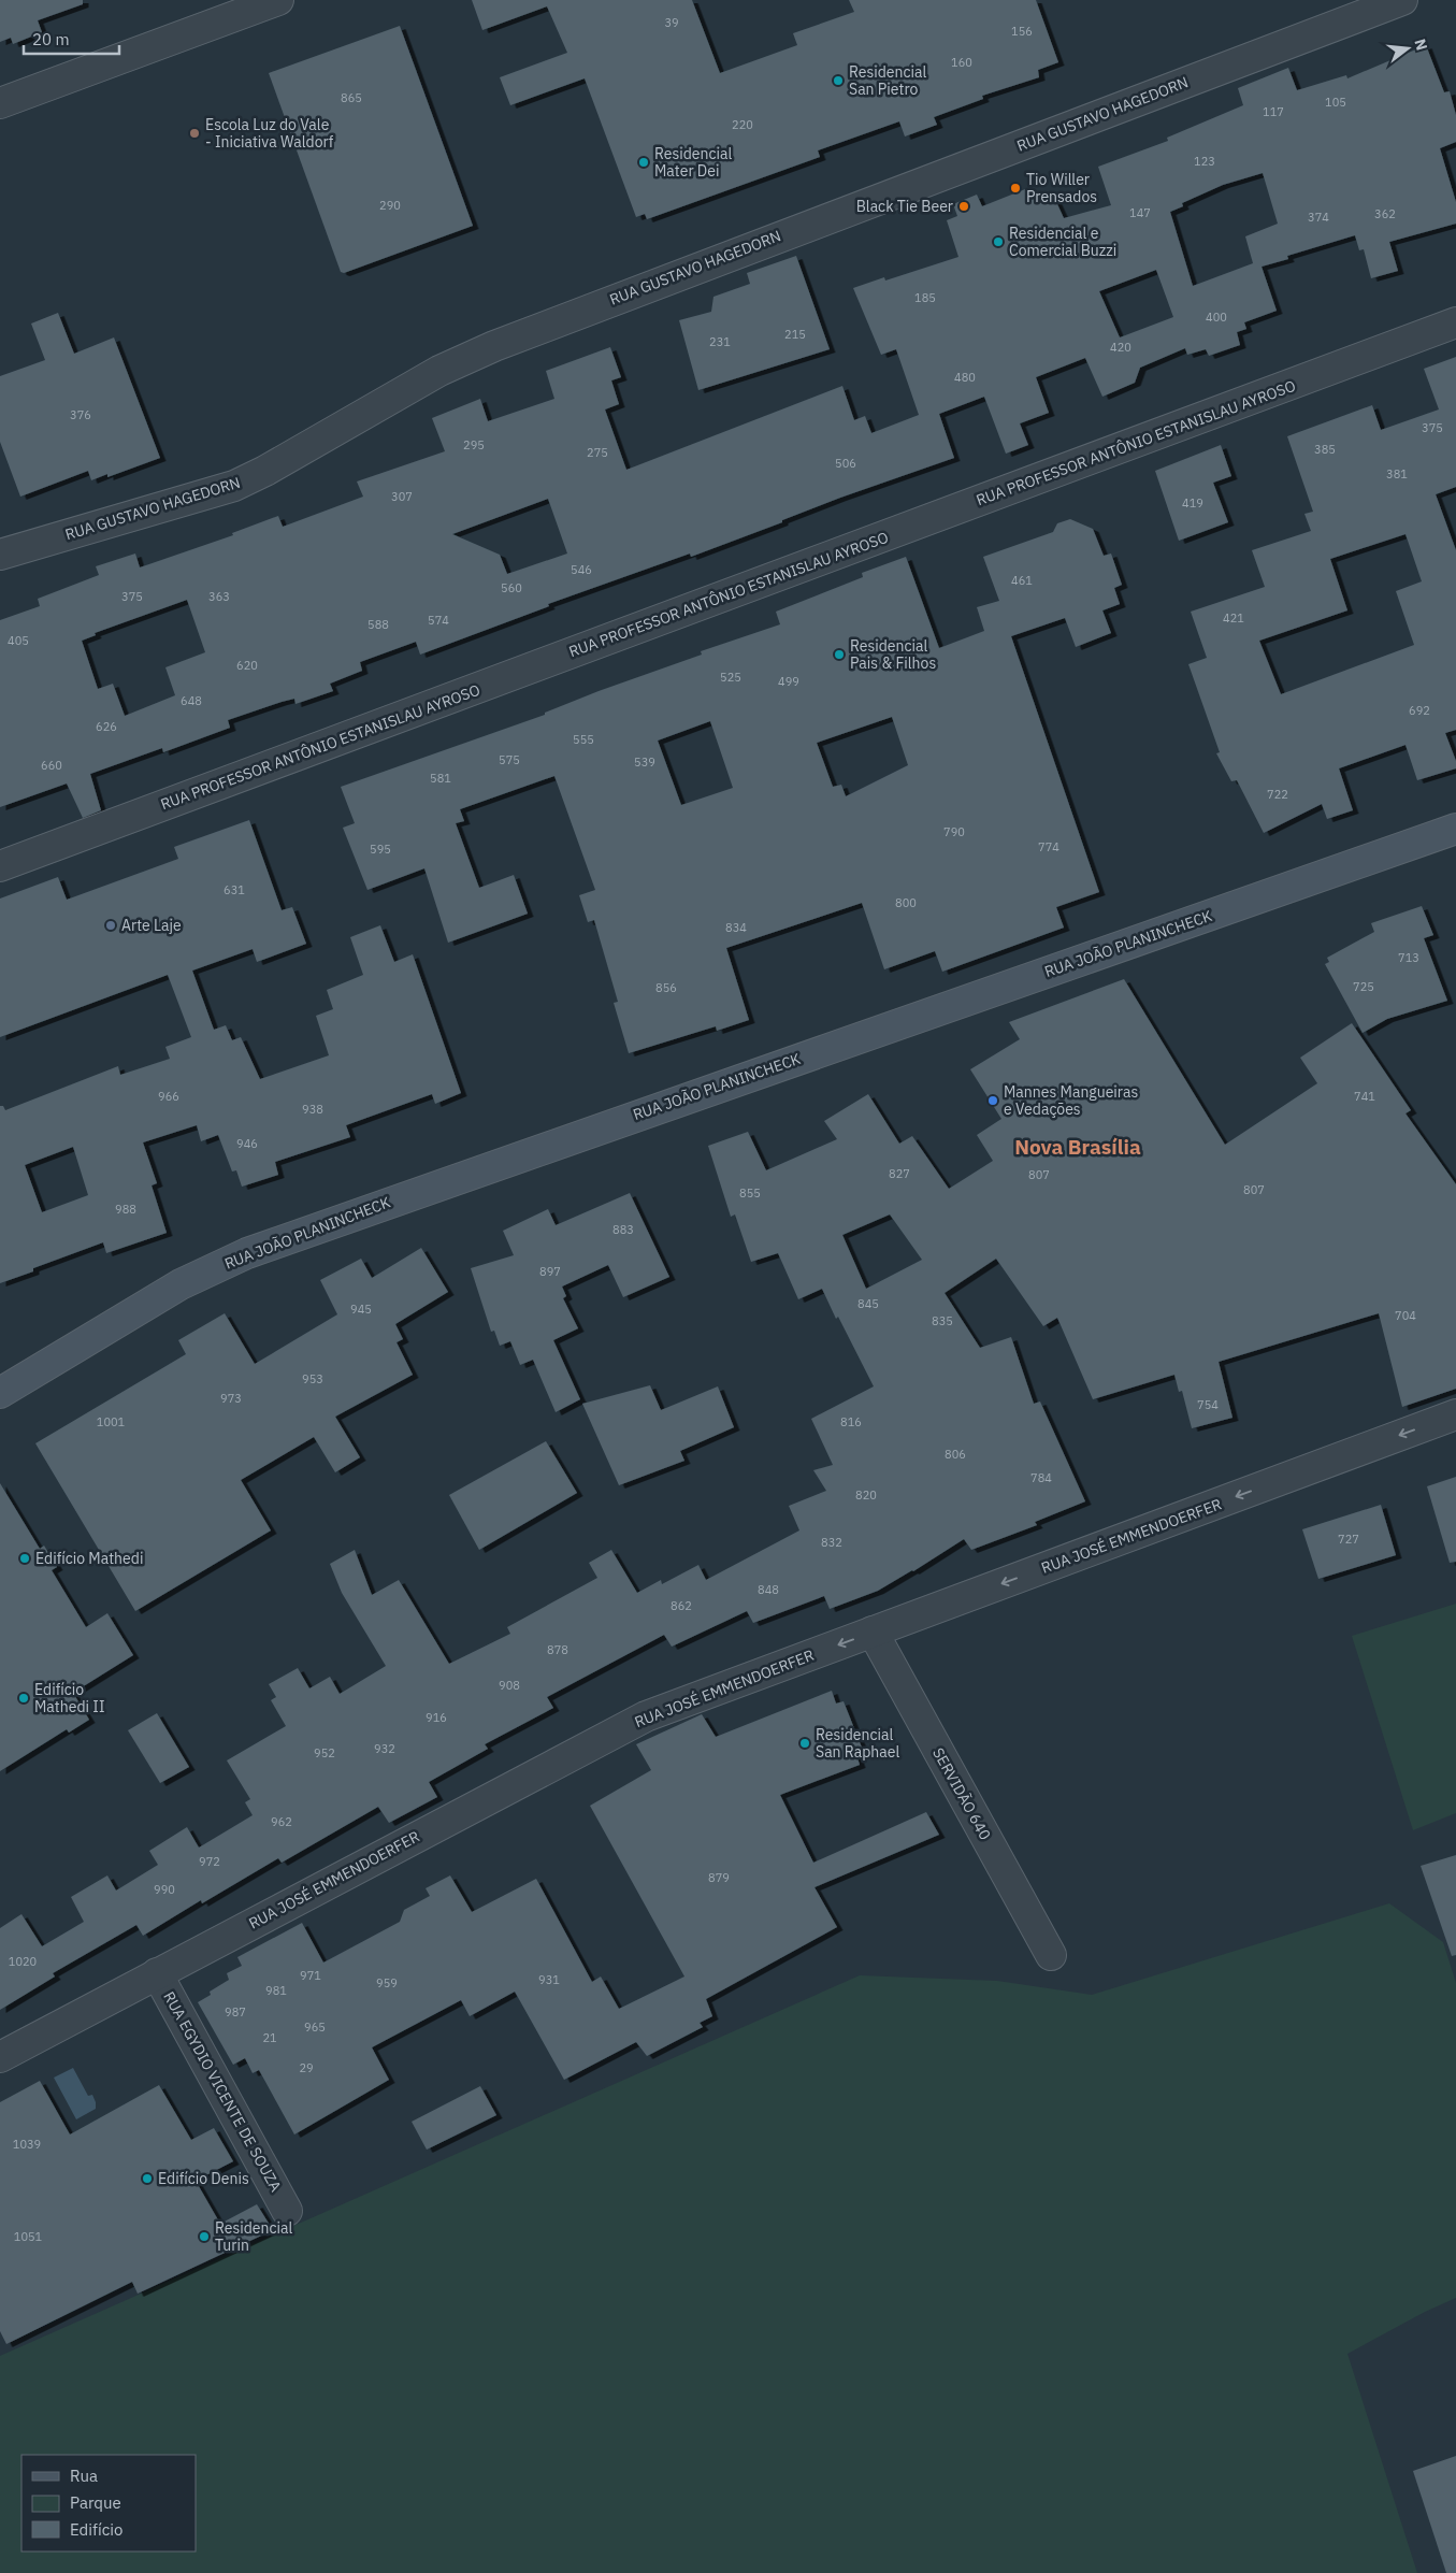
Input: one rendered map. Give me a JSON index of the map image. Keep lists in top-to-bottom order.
{
  "streets": {
    "main road": ["RUA JOÃO PLANINCHECK"],
    "street": [
      "RUA GUSTAVO HAGEDORN",
      "RUA PROFESSOR ANTÔNIO ESTANISLAU AYROSO",
      "RUA JOSÉ EMMENDOERFER",
      "SERVIDÃO 640",
      "RUA EGYDIO VICENTE DE SOUZA"
    ]
  },
  "crossings": [
    ["RUA JOSÉ EMMENDOERFER", "SERVIDÃO 640"],
    ["RUA JOSÉ EMMENDOERFER", "RUA EGYDIO VICENTE DE SOUZA"]
  ],
  "one_way": ["RUA JOSÉ EMMENDOERFER"],
  "districts": ["Nova Brasília"],
  "places": [
    "Residencial San Pietro",
    "Escola Luz do Vale - Iniciativa Waldorf",
    "Residencial Mater Dei",
    "Tio Willer Prensados",
    "Black Tie Beer",
    "Residencial e Comercial Buzzi",
    "Residencial Pais & Filhos",
    "Arte Laje",
    "Mannes Mangueiras e Vedações",
    "Edifício Mathedi",
    "Edifício Mathedi II",
    "Residencial San Raphael",
    "Edifício Denis",
    "Residencial Turin"
  ],
  "house_numbers": [
    "39",
    "156",
    "160",
    "865",
    "105",
    "117",
    "220",
    "123",
    "290",
    "147",
    "362",
    "374",
    "185",
    "400",
    "215",
    "231",
    "420",
    "480",
    "376",
    "375",
    "295",
    "385",
    "275",
    "506",
    "381",
    "307",
    "419",
    "546",
    "461",
    "560",
    "375",
    "363",
    "421",
    "574",
    "588",
    "405",
    "620",
    "525",
    "499",
    "648",
    "692",
    "626",
    "555",
    "575",
    "539",
    "660",
    "581",
    "722",
    "790",
    "774",
    "595",
    "631",
    "800",
    "834",
    "713",
    "725",
    "856",
    "966",
    "741",
    "938",
    "946",
    "827",
    "807",
    "807",
    "855",
    "988",
    "883",
    "897",
    "845",
    "945",
    "704",
    "835",
    "953",
    "973",
    "754",
    "1001",
    "816",
    "806",
    "784",
    "820",
    "727",
    "832",
    "848",
    "862",
    "878",
    "908",
    "916",
    "932",
    "952",
    "962",
    "972",
    "879",
    "990",
    "1020",
    "971",
    "931",
    "959",
    "981",
    "987",
    "965",
    "21",
    "29",
    "1039",
    "1051"
  ],
  "legend": ["Rua", "Parque", "Edifício"],
  "scale_bar": "20 m",
  "north": "right"
}
